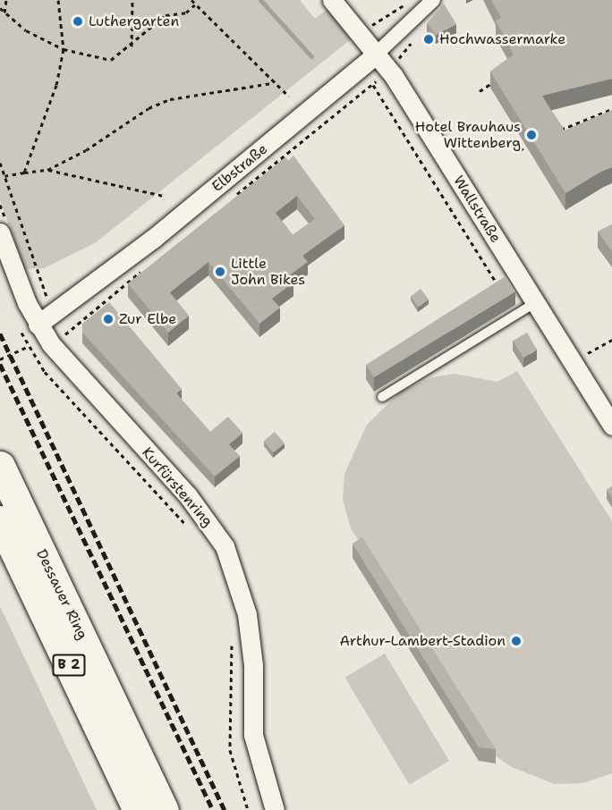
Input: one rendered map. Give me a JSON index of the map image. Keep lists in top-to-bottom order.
{
  "streets": {
    "main road": ["Dessauer Ring", "B 2"],
    "street": ["Elbstraße", "Wallstraße", "Kurfürstenring"]
  },
  "crossings": [
    ["Elbstraße", "Wallstraße"],
    ["Elbstraße", "Kurfürstenring"]
  ],
  "places": [
    "Luthergarten",
    "Hochwassermarke",
    "Hotel Brauhaus Wittenberg",
    "Little John Bikes",
    "Zur Elbe",
    "Arthur-Lambert-Stadion"
  ]
}
